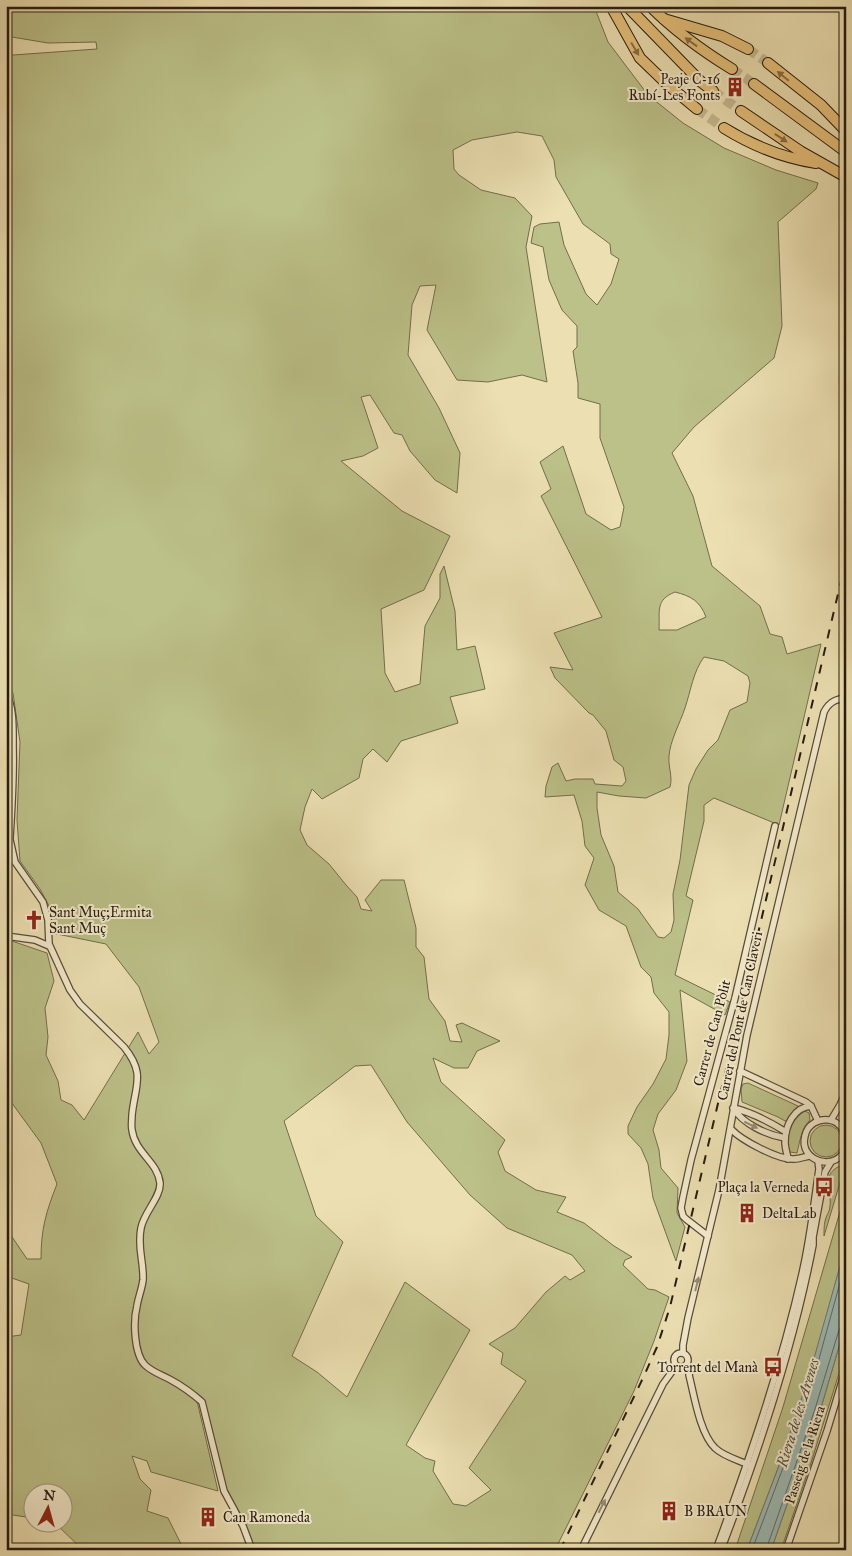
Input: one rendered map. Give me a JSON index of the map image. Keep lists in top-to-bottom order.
{
  "streets": {
    "street": ["Carrer del Pont de Can Claveri", "Carrer de Can Pòlit", "Passeig de la Riera"]
  },
  "crossings": [
    ["Carrer del Pont de Can Claveri", "Carrer de Can Pòlit"]
  ],
  "water": ["Riera de les Arenes"],
  "places": {
    "building": [
      "Peaje C-16 Rubí-Les Fonts",
      "DeltaLab",
      "B BRAUN",
      "Can Ramoneda"
    ],
    "church": ["Sant Muç;Ermita Sant Muç"],
    "bus stop": ["Plaça la Verneda", "Torrent del Manà"]
  },
  "north": "top"
}
